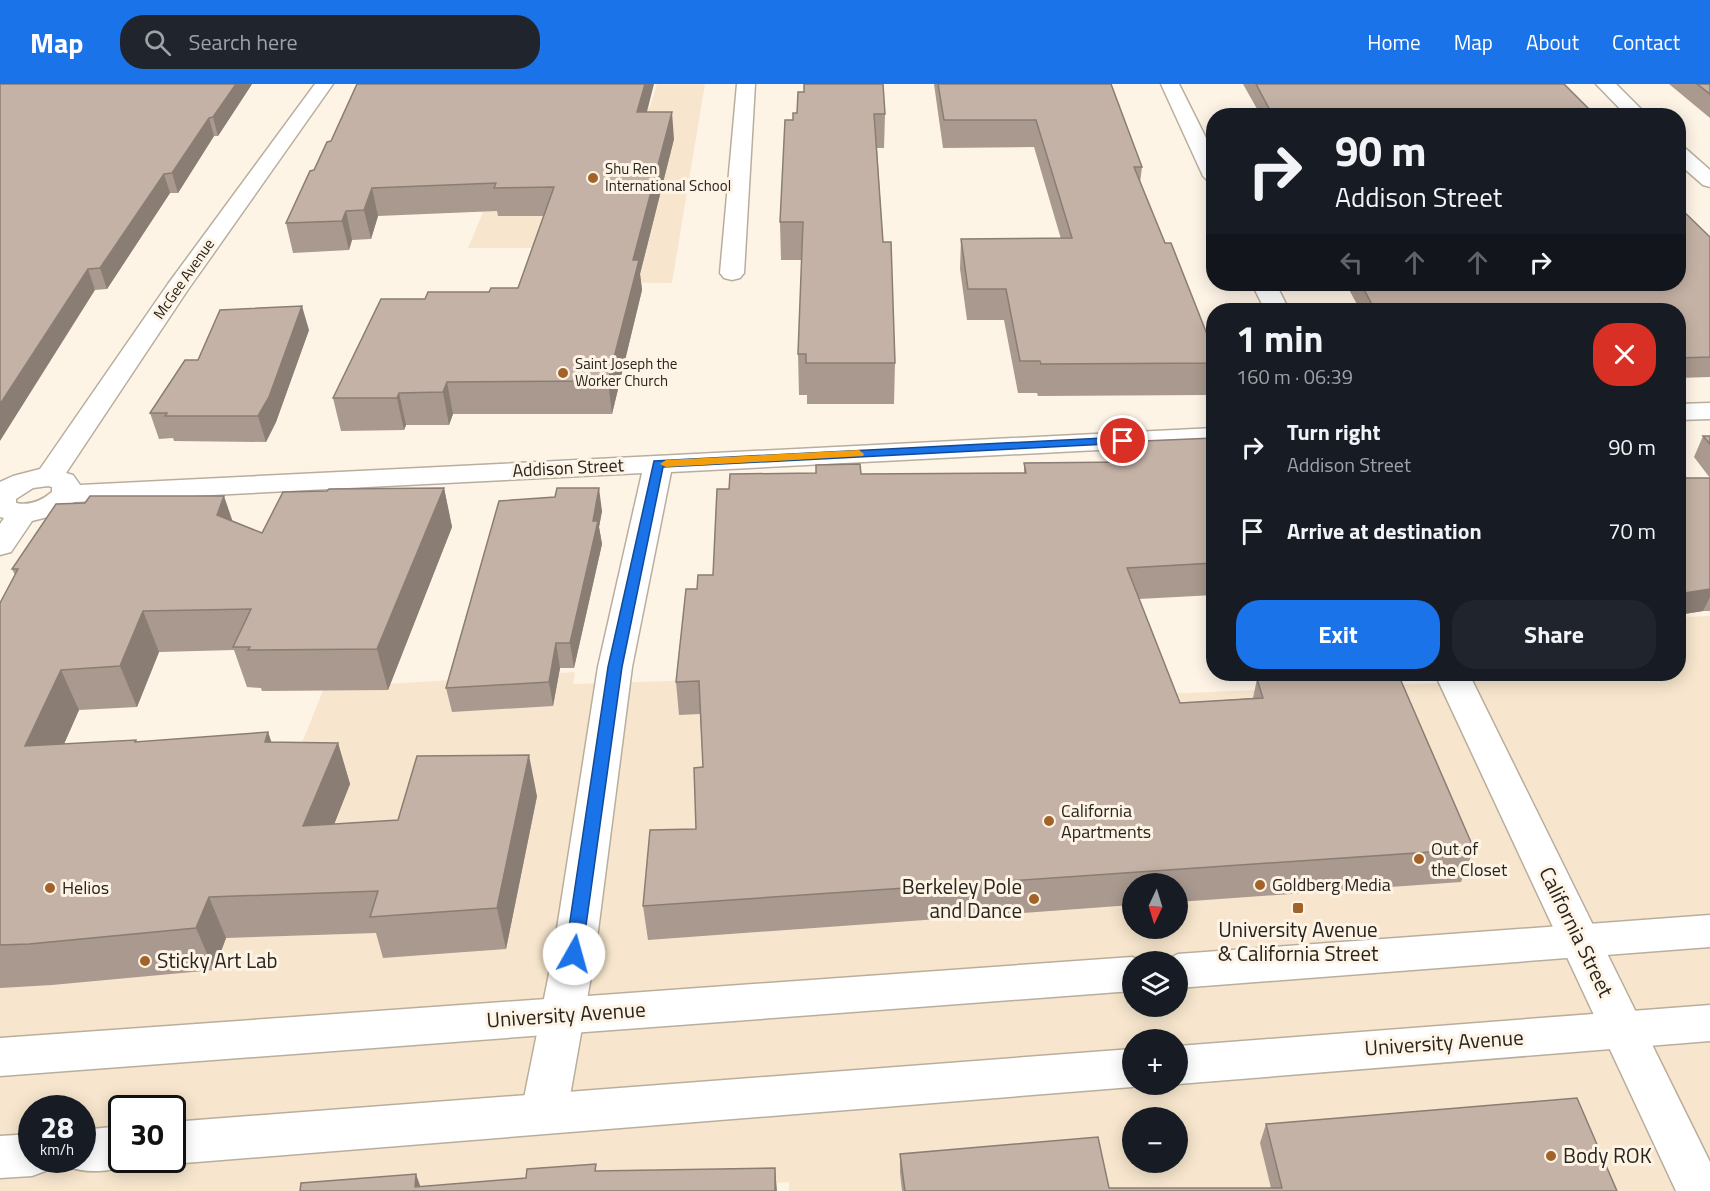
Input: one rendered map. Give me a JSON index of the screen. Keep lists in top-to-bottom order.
{
  "streets": {
    "street": [
      "McGee Avenue",
      "Addison Street",
      "California Street",
      "University Avenue"
    ]
  },
  "crossings": [
    ["McGee Avenue", "Addison Street"],
    ["California Street", "University Avenue"]
  ],
  "places": {
    "other": [
      "Shu Ren International School",
      "Saint Joseph the Worker Church",
      "California Apartments",
      "Out of the Closet",
      "Goldberg Media",
      "Helios",
      "Berkeley Pole and Dance",
      "Sticky Art Lab",
      "Body ROK"
    ],
    "transit": ["University Avenue & California Street"]
  },
  "north": "bottom",
  "page": {
    "header": "Map",
    "search": "Search here",
    "nav": [
      "Home",
      "Map",
      "About",
      "Contact"
    ],
    "turn": ["90 m", "Addison Street"],
    "heading": ["1 min", "160 m · 06:39"],
    "list": [
      {
        "name": "Turn right",
        "note": "Addison Street",
        "value": "90 m"
      },
      {
        "name": "Arrive at destination",
        "value": "70 m"
      }
    ],
    "buttons": ["Exit", "Share"],
    "map_buttons": ["+", "−"],
    "speed": "28 km/h",
    "limit": "30"
  }
}
